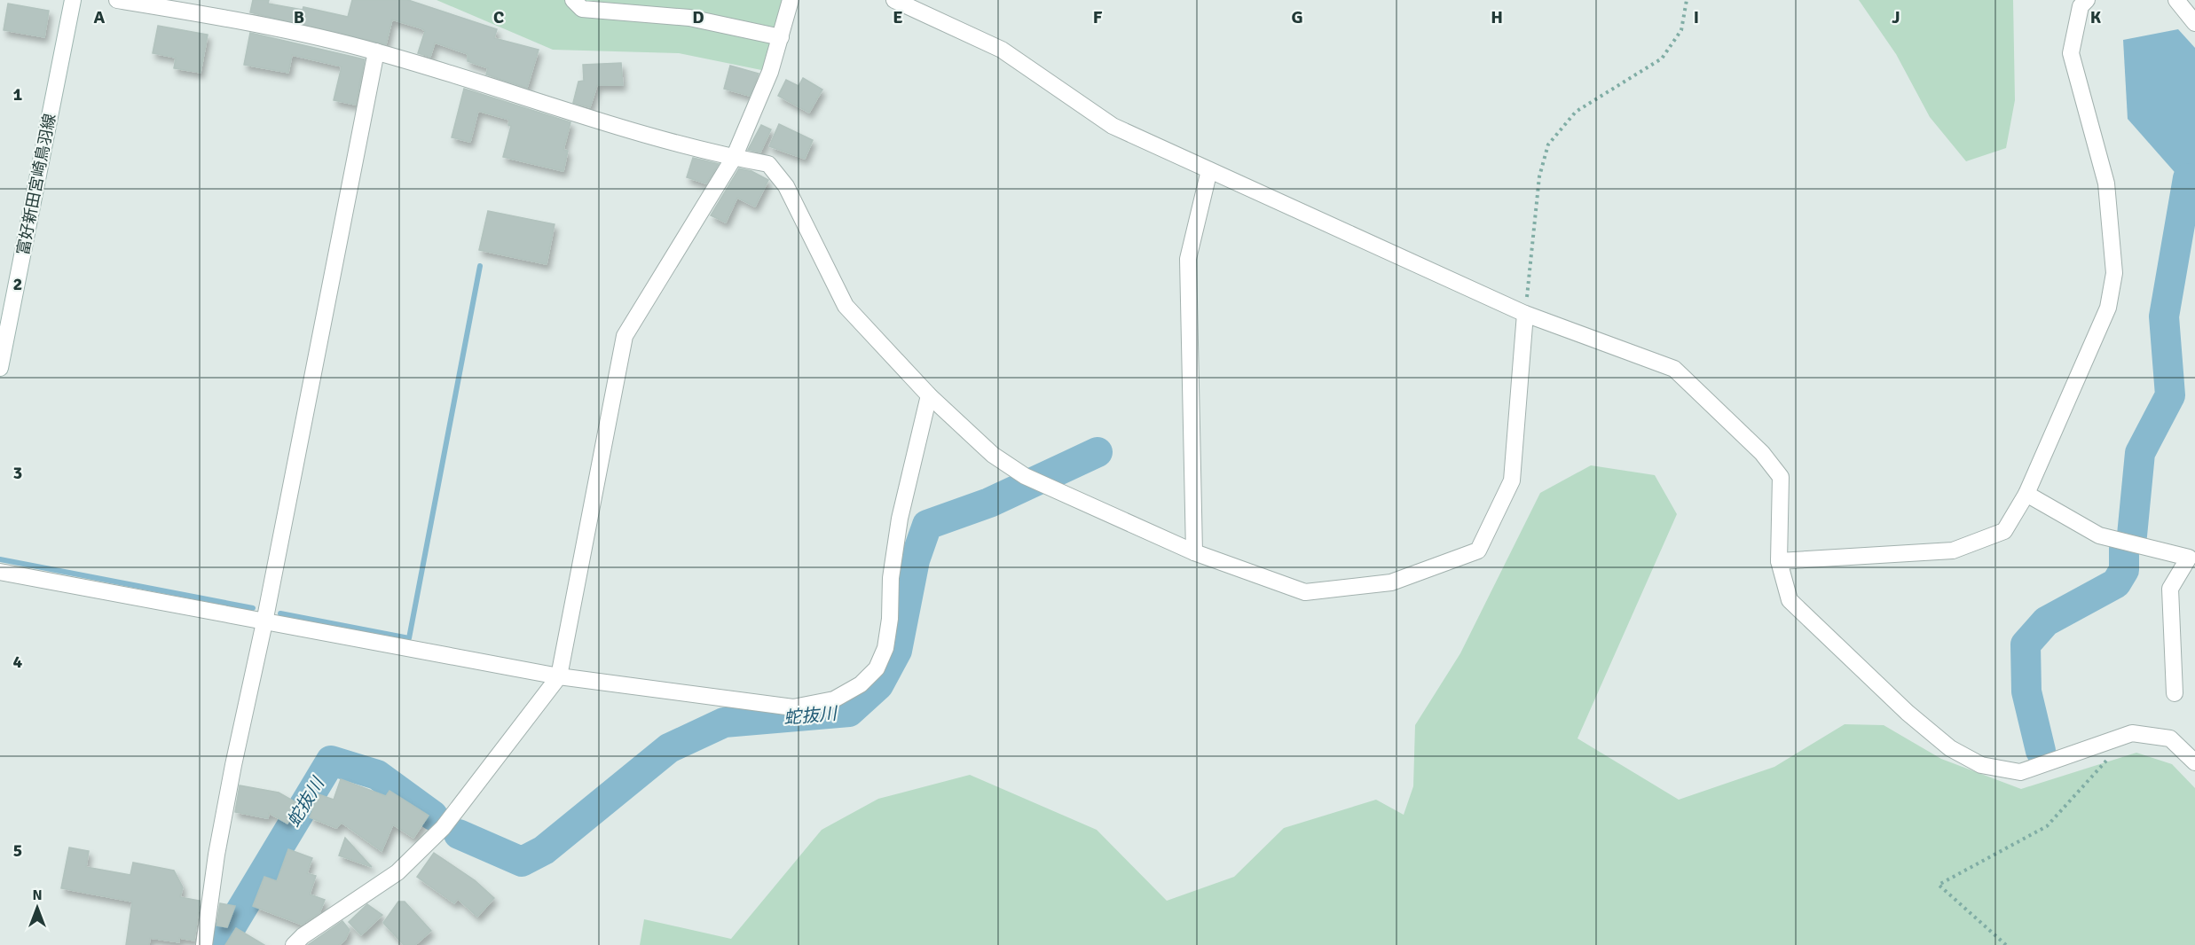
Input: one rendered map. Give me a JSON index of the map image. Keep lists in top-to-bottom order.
{
  "streets": {
    "street": ["富好新田宮崎鳥羽線"]
  },
  "water": ["蛇抜川"],
  "north": "top",
  "grid": {
    "columns": [
      "A",
      "B",
      "C",
      "D",
      "E",
      "F",
      "G",
      "H",
      "I",
      "J",
      "K"
    ],
    "rows": [
      "1",
      "2",
      "3",
      "4",
      "5"
    ]
  }
}
